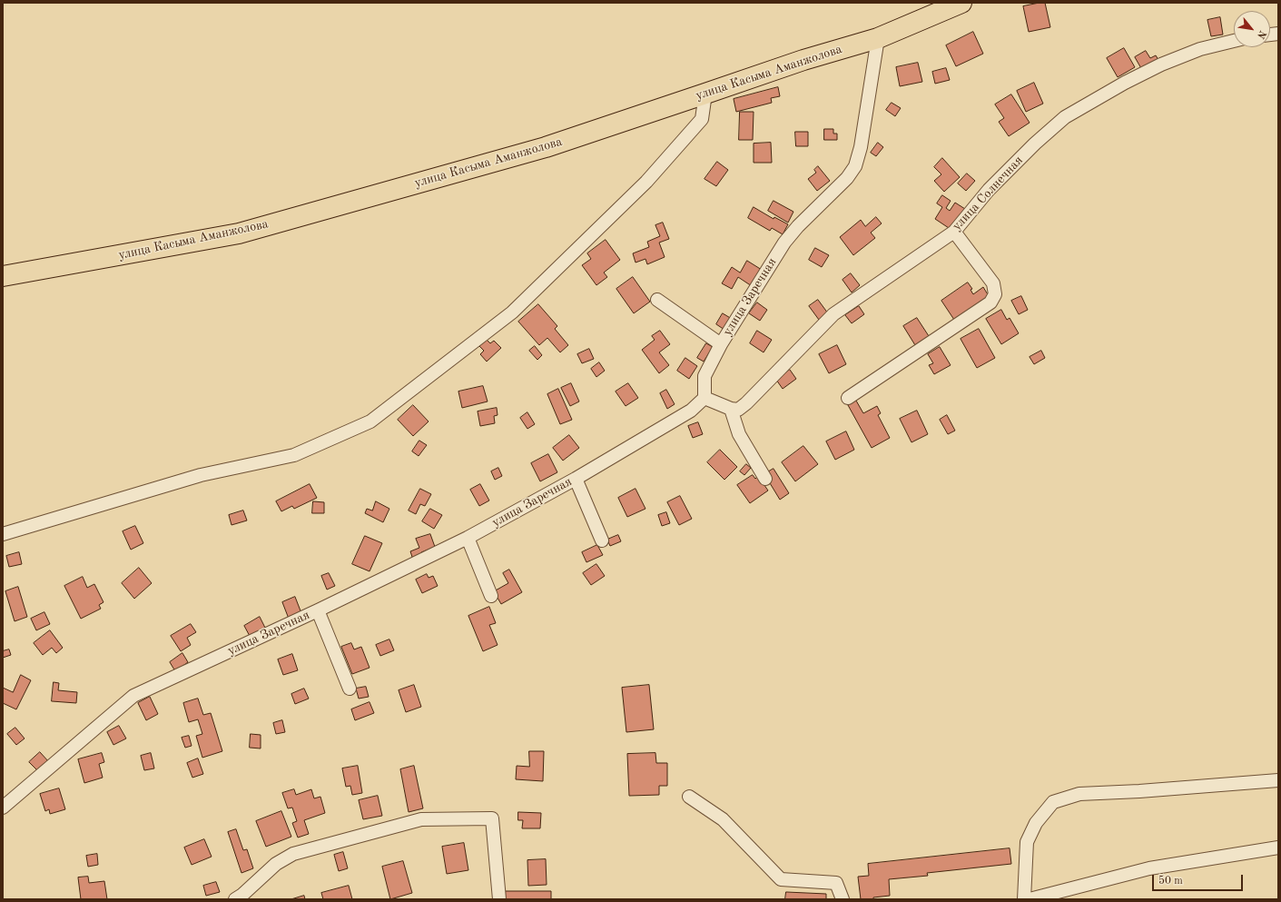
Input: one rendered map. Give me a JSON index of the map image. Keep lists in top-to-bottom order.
{
  "streets": {
    "main road": ["улица Касыма Аманжолова"],
    "street": ["улица Солнечная", "улица Заречная"]
  },
  "crossings": [
    ["улица Касыма Аманжолова", "улица Заречная"]
  ],
  "scale_bar": "50 m",
  "north": "bottom right"
}
